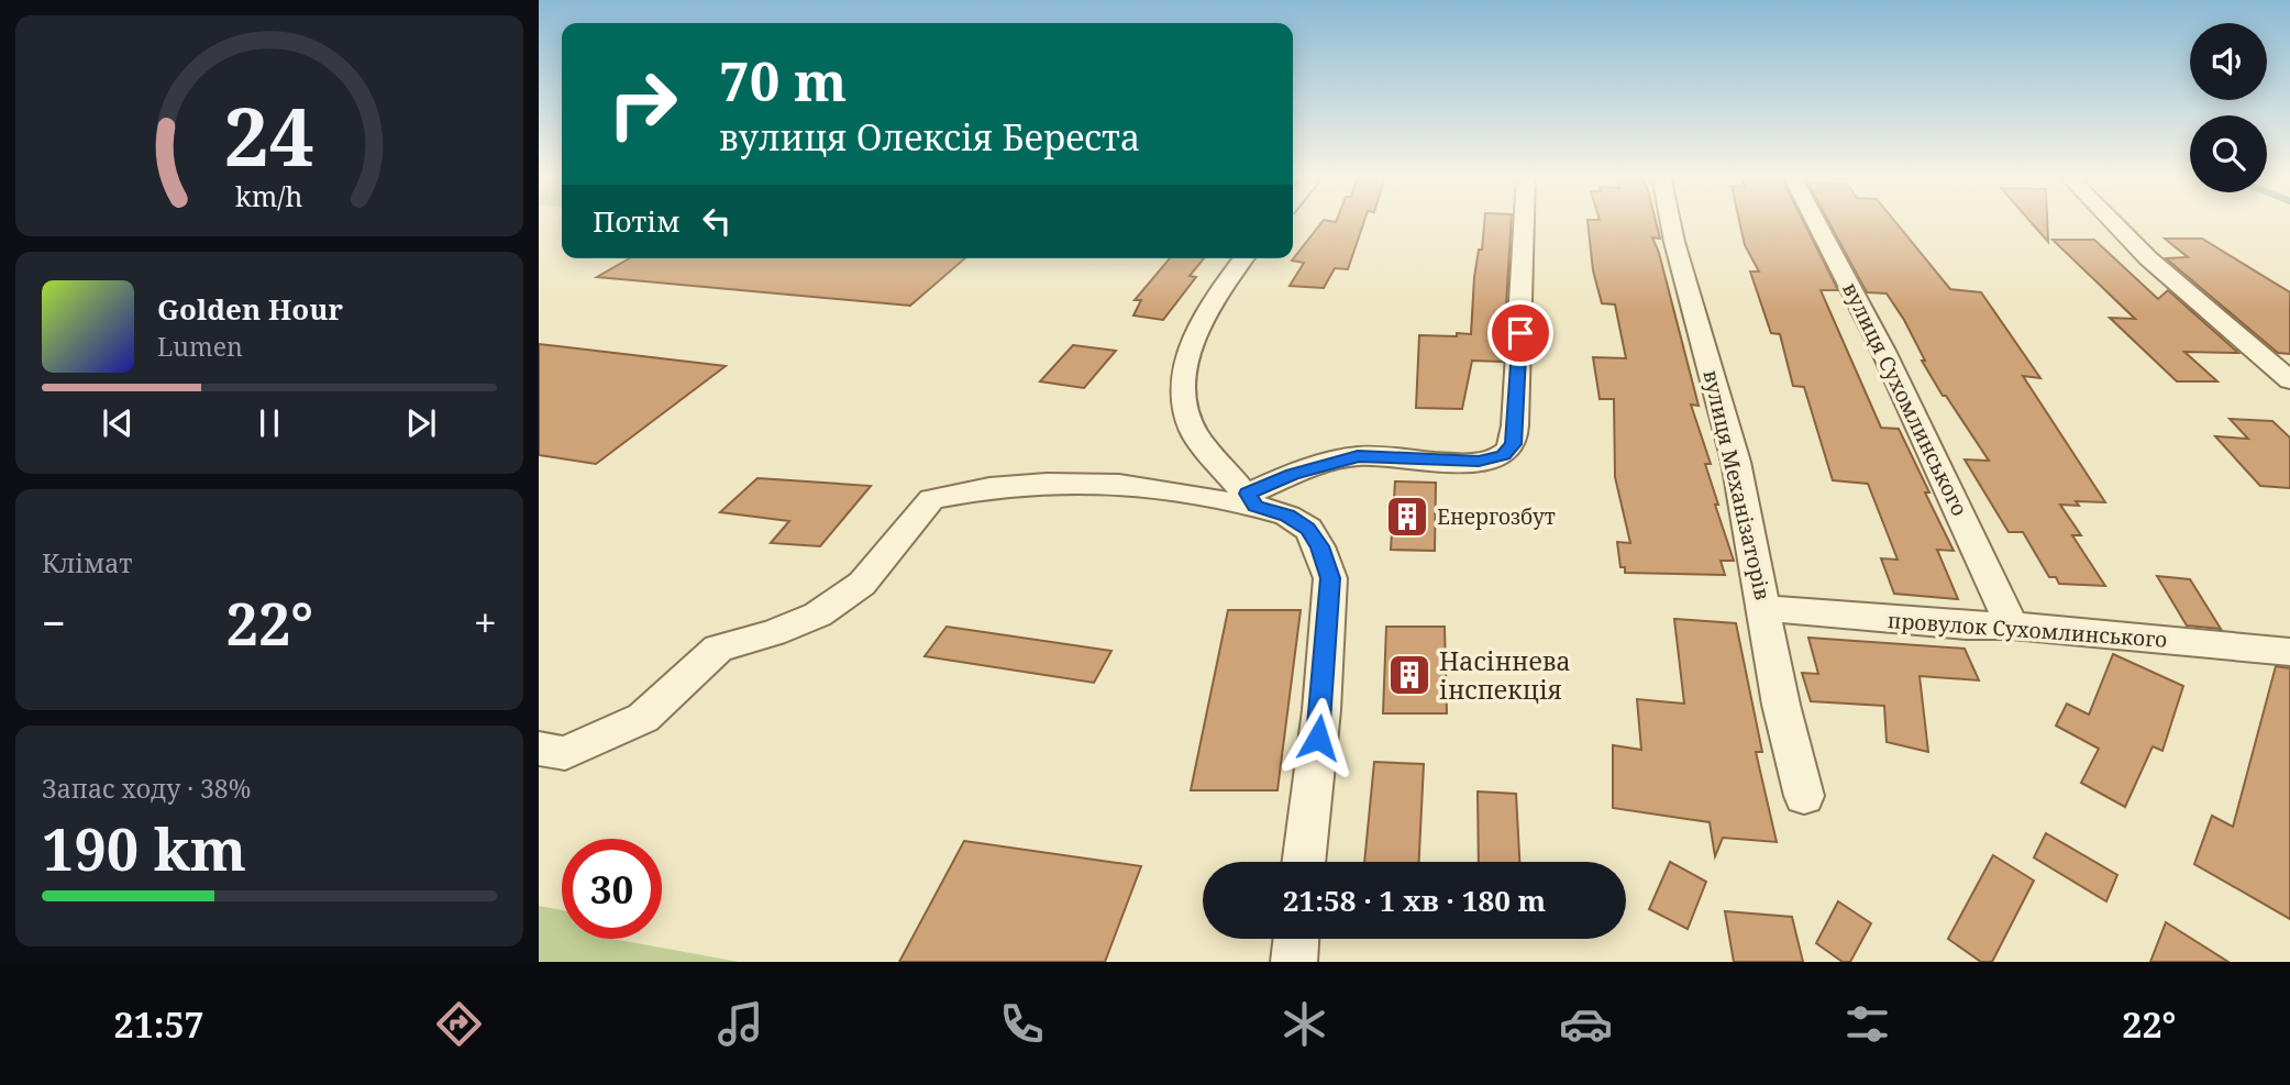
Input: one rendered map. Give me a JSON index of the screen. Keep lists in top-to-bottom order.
{
  "streets": {
    "street": ["вулиця Сухомлинського", "вулиця Механізаторів", "провулок Сухомлинського"]
  },
  "crossings": [
    ["вулиця Сухомлинського", "провулок Сухомлинського"],
    ["вулиця Механізаторів", "провулок Сухомлинського"]
  ],
  "places": {
    "building": ["Енергозбут", "Насіннева інспекція"]
  },
  "page": {
    "turn": ["70 m", "вулиця Олексія Береста"],
    "then": "Потім",
    "song": ["Golden Hour", "Lumen"],
    "tile": [
      "Клімат",
      ["Запас ходу · 38%", "190 km"]
    ],
    "heat": ["−", "22°", "+"],
    "limit": "30",
    "trip": "21:58 · 1 хв · 180 m",
    "tabs": ["21:57", "22°"],
    "gauge": ["24", "km/h"]
  }
}
